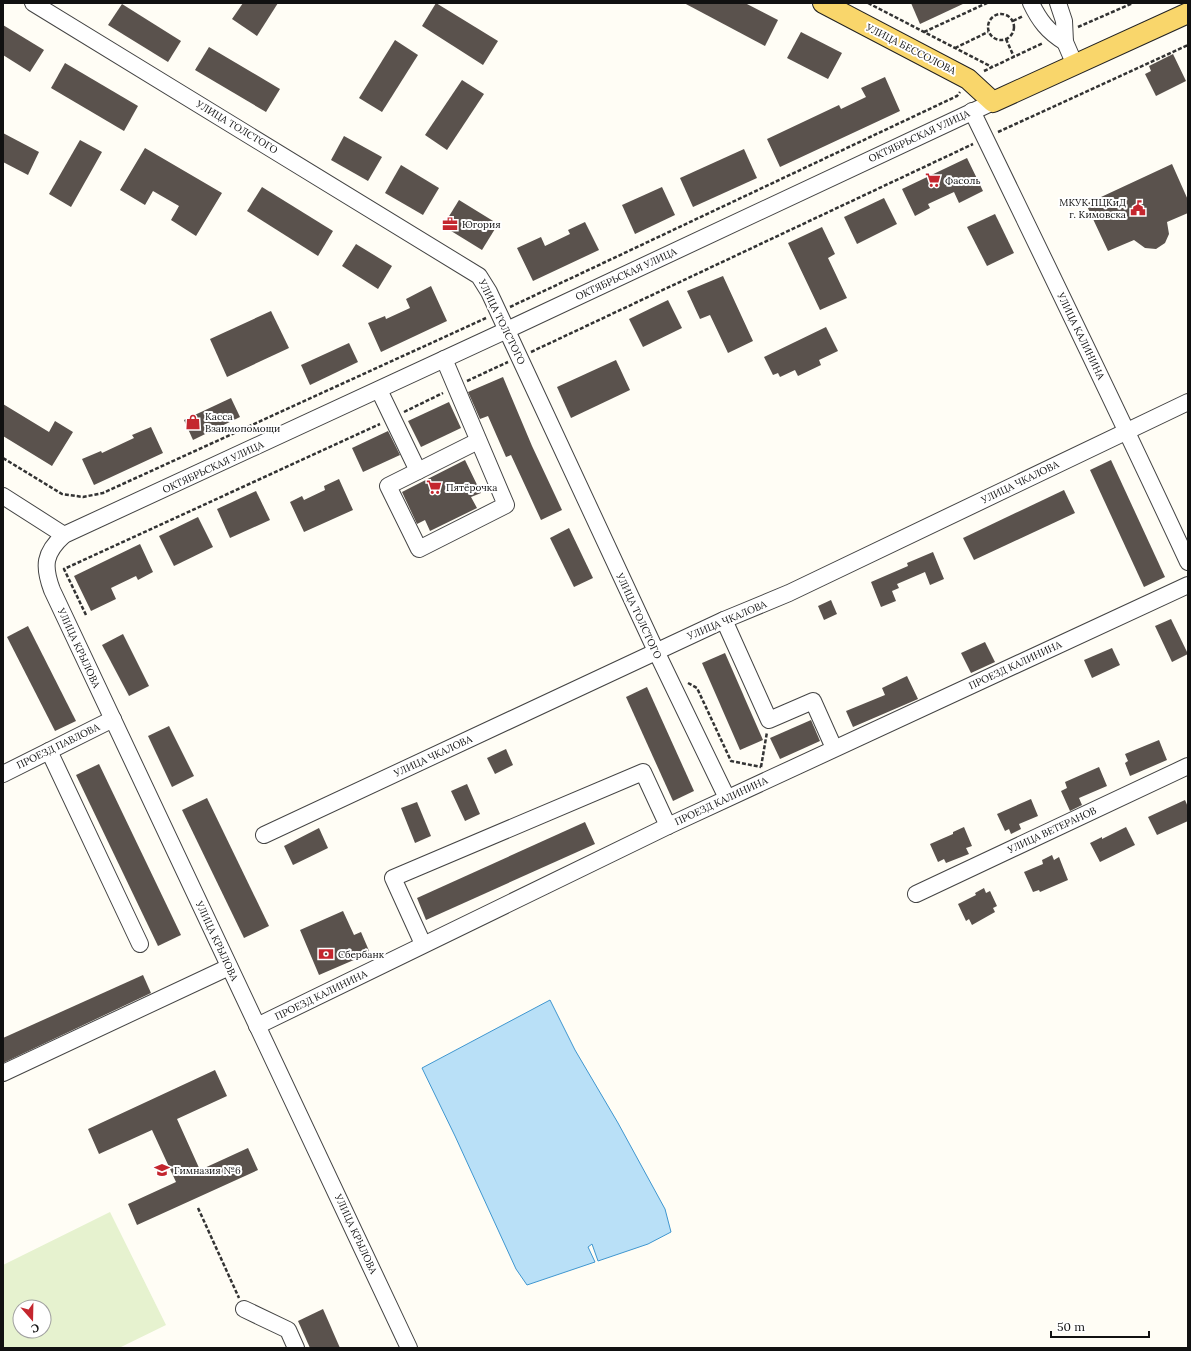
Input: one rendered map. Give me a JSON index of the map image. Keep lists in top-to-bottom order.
{
  "streets": {
    "main road": ["УЛИЦА БЕССОЛОВА", "ОКТЯБРЬСКАЯ УЛИЦА"],
    "street": [
      "УЛИЦА ТОЛСТОГО",
      "УЛИЦА КАЛИНИНА",
      "УЛИЦА ЧКАЛОВА",
      "УЛИЦА КРЫЛОВА",
      "ПРОЕЗД КАЛИНИНА",
      "ПРОЕЗД ПАВЛОВА",
      "УЛИЦА ВЕТЕРАНОВ"
    ]
  },
  "crossings": [
    ["УЛИЦА БЕССОЛОВА", "ОКТЯБРЬСКАЯ УЛИЦА"],
    ["УЛИЦА ТОЛСТОГО", "ОКТЯБРЬСКАЯ УЛИЦА"],
    ["УЛИЦА ТОЛСТОГО", "УЛИЦА ЧКАЛОВА"],
    ["УЛИЦА ТОЛСТОГО", "ПРОЕЗД КАЛИНИНА"],
    ["ОКТЯБРЬСКАЯ УЛИЦА", "УЛИЦА КАЛИНИНА"],
    ["ОКТЯБРЬСКАЯ УЛИЦА", "УЛИЦА КРЫЛОВА"],
    ["УЛИЦА КАЛИНИНА", "УЛИЦА ЧКАЛОВА"],
    ["УЛИЦА КРЫЛОВА", "ПРОЕЗД КАЛИНИНА"],
    ["УЛИЦА КРЫЛОВА", "ПРОЕЗД ПАВЛОВА"]
  ],
  "places": {
    "supermarket": ["Фасоль", "Пятёрочка"],
    "public building": ["МКУК ПЦКиД г. Кимовска"],
    "office": ["Югория"],
    "shop": ["Касса Взаимопомощи"],
    "bank": ["Сбербанк"],
    "school or university": ["Гимназия №6"]
  },
  "scale_bar": "50 m",
  "north": "bottom"
}
